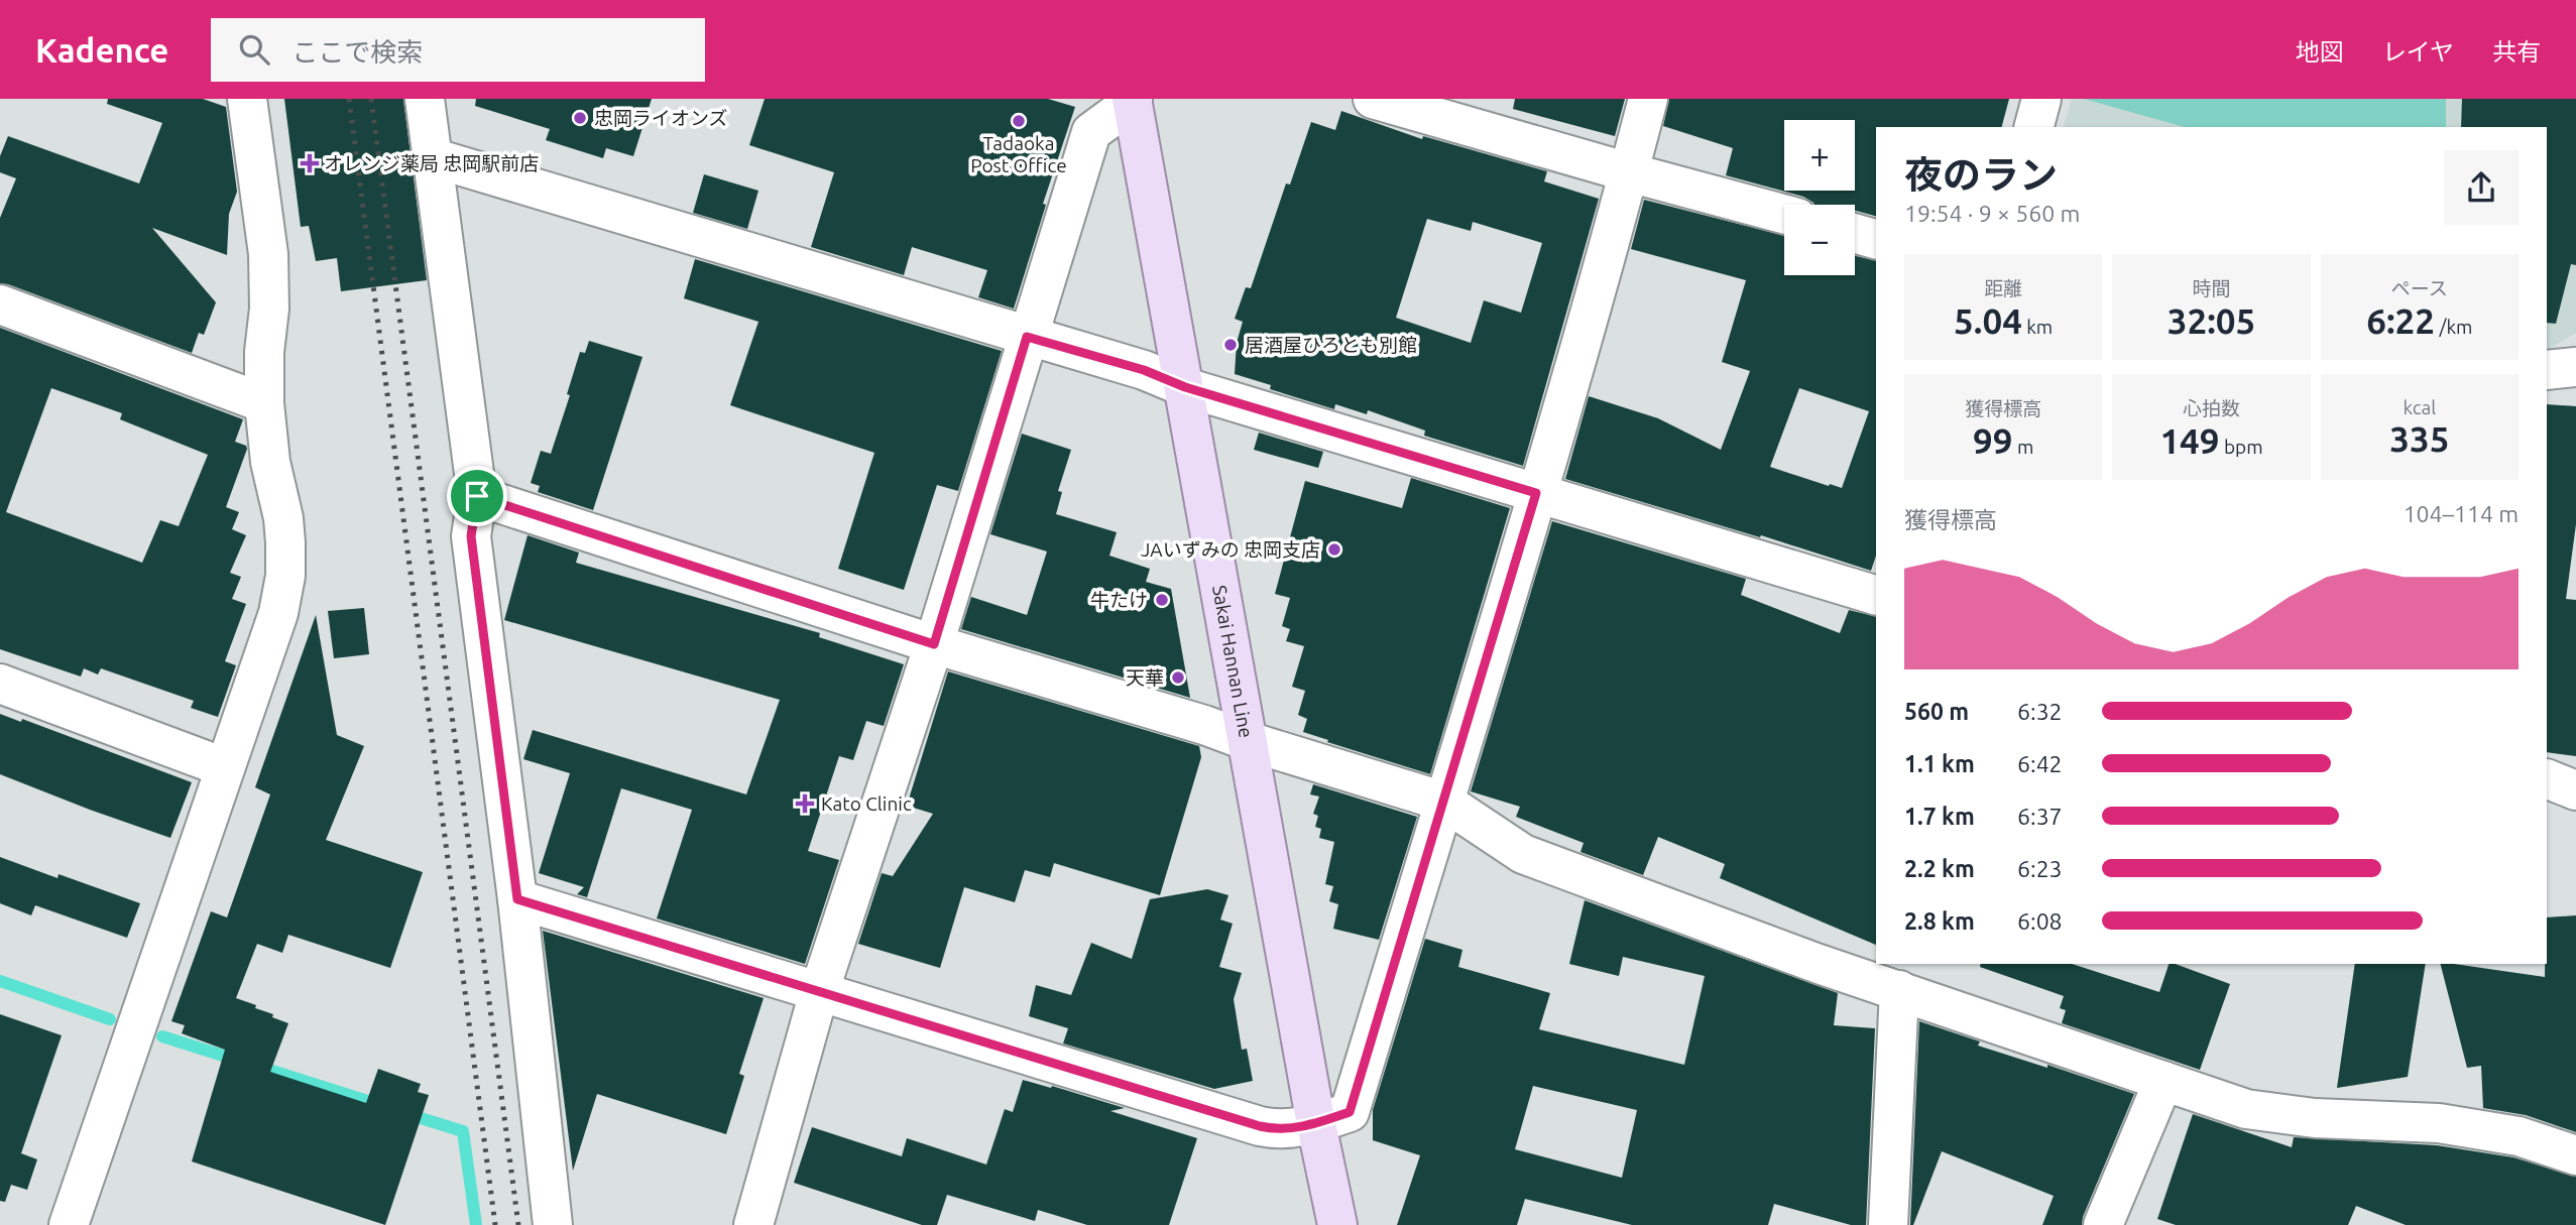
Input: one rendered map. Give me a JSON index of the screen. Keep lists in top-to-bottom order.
{
  "streets": {
    "main road": ["Sakai Hannan Line"]
  },
  "places": {
    "other": [
      "忠岡ライオンズ",
      "Tadaoka Post Office",
      "居酒屋ひろとも別館",
      "JAいずみの 忠岡支店",
      "牛たけ",
      "天華"
    ],
    "health": ["オレンジ薬局 忠岡駅前店", "Kato Clinic"]
  },
  "page": {
    "header": "Kadence",
    "search": "ここで検索",
    "nav": ["地図", "レイヤ", "共有"],
    "map_buttons": ["+", "−"],
    "heading": ["夜のラン", "19:54 · 9 × 560 m"],
    "stats": [
      ["距離", "5.04 km"],
      ["時間", "32:05"],
      ["ペース", "6:22 /km"],
      ["獲得標高", "99 m"],
      ["心拍数", "149 bpm"],
      ["kcal", "335"]
    ],
    "chart": ["獲得標高", "104–114 m"],
    "list": [
      {
        "name": "560 m",
        "note": "6:32"
      },
      {
        "name": "1.1 km",
        "note": "6:42"
      },
      {
        "name": "1.7 km",
        "note": "6:37"
      },
      {
        "name": "2.2 km",
        "note": "6:23"
      },
      {
        "name": "2.8 km",
        "note": "6:08"
      }
    ]
  }
}
